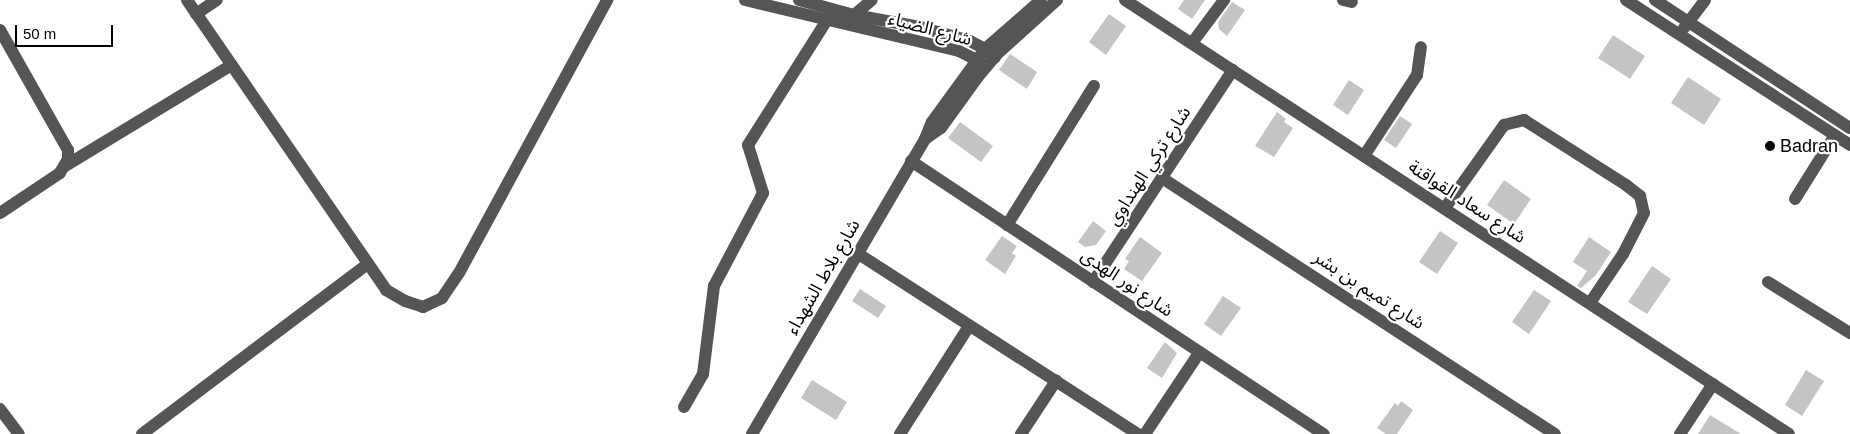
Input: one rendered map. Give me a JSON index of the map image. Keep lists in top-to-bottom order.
{
  "streets": {
    "street": [
      "شارع الضياء",
      "شارع تركي الهنداوي",
      "شارع سعاد القواقنة",
      "شارع بلاط الشهداء",
      "شارع نور الهدى",
      "شارع تميم بن بشر"
    ]
  },
  "crossings": [
    ["شارع الضياء", "شارع بلاط الشهداء"],
    ["شارع تركي الهنداوي", "شارع سعاد القواقنة"],
    ["شارع تركي الهنداوي", "شارع نور الهدى"],
    ["شارع تركي الهنداوي", "شارع تميم بن بشر"],
    ["شارع بلاط الشهداء", "شارع نور الهدى"]
  ],
  "places": ["Badran"],
  "scale_bar": "50 m"
}
